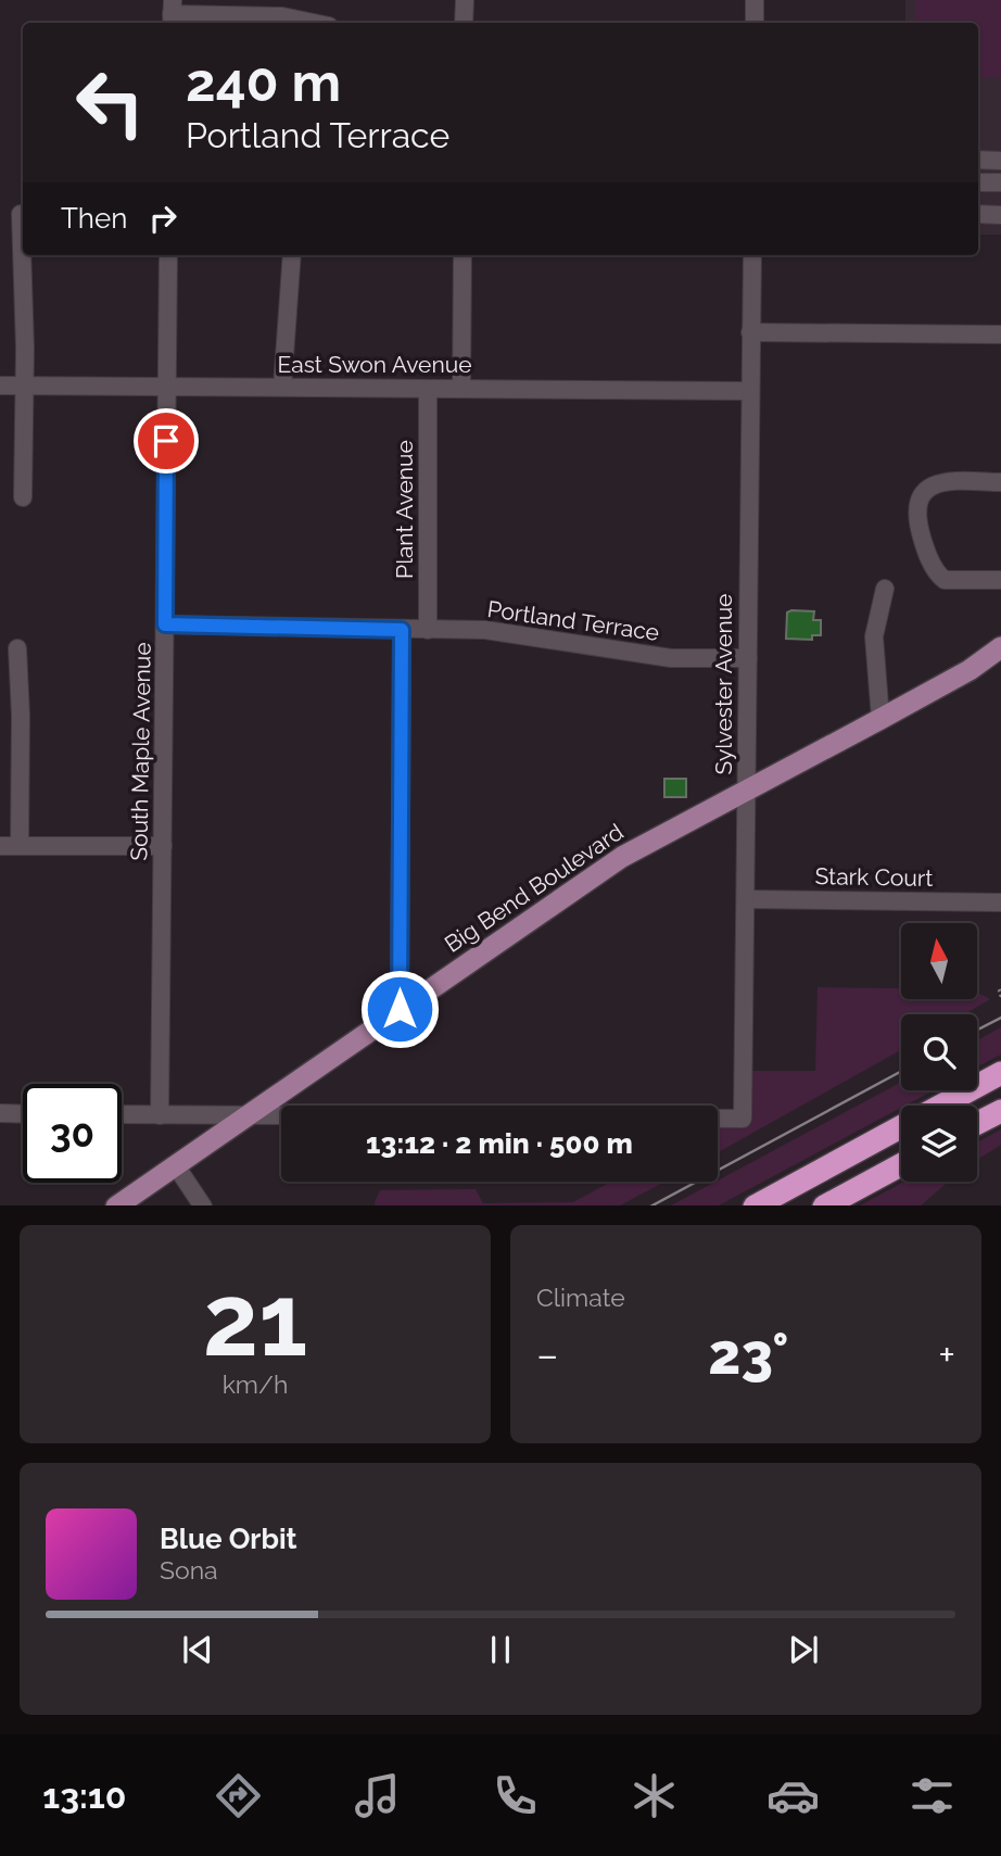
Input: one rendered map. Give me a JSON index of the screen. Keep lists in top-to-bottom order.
{
  "streets": {
    "main road": ["Big Bend Boulevard"],
    "street": [
      "East Swon Avenue",
      "Plant Avenue",
      "Portland Terrace",
      "Sylvester Avenue",
      "South Maple Avenue",
      "Stark Court"
    ]
  },
  "crossings": [
    ["East Swon Avenue", "Plant Avenue"],
    ["East Swon Avenue", "Sylvester Avenue"],
    ["East Swon Avenue", "South Maple Avenue"],
    ["Plant Avenue", "Portland Terrace"],
    ["Portland Terrace", "Sylvester Avenue"],
    ["Portland Terrace", "South Maple Avenue"],
    ["Sylvester Avenue", "Stark Court"],
    ["Sylvester Avenue", "Big Bend Boulevard"]
  ],
  "north": "top",
  "page": {
    "turn": ["240 m", "Portland Terrace"],
    "then": "Then",
    "limit": "30",
    "trip": "13:12 · 2 min · 500 m",
    "tile": [
      ["21", "km/h"],
      "Climate"
    ],
    "heat": ["−", "23°", "+"],
    "song": ["Blue Orbit", "Sona"],
    "tabs": "13:10"
  }
}
